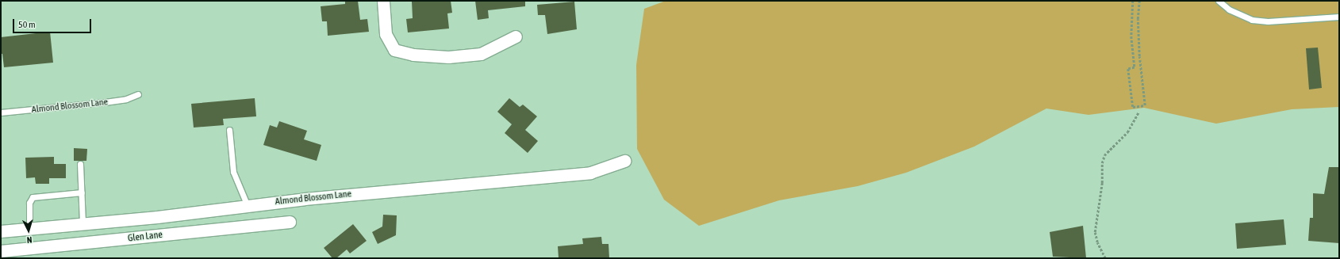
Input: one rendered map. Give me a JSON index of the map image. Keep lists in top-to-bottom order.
{
  "streets": {
    "street": ["Almond Blossom Lane", "Glen Lane"]
  },
  "scale_bar": "50 m",
  "north": "bottom"
}
